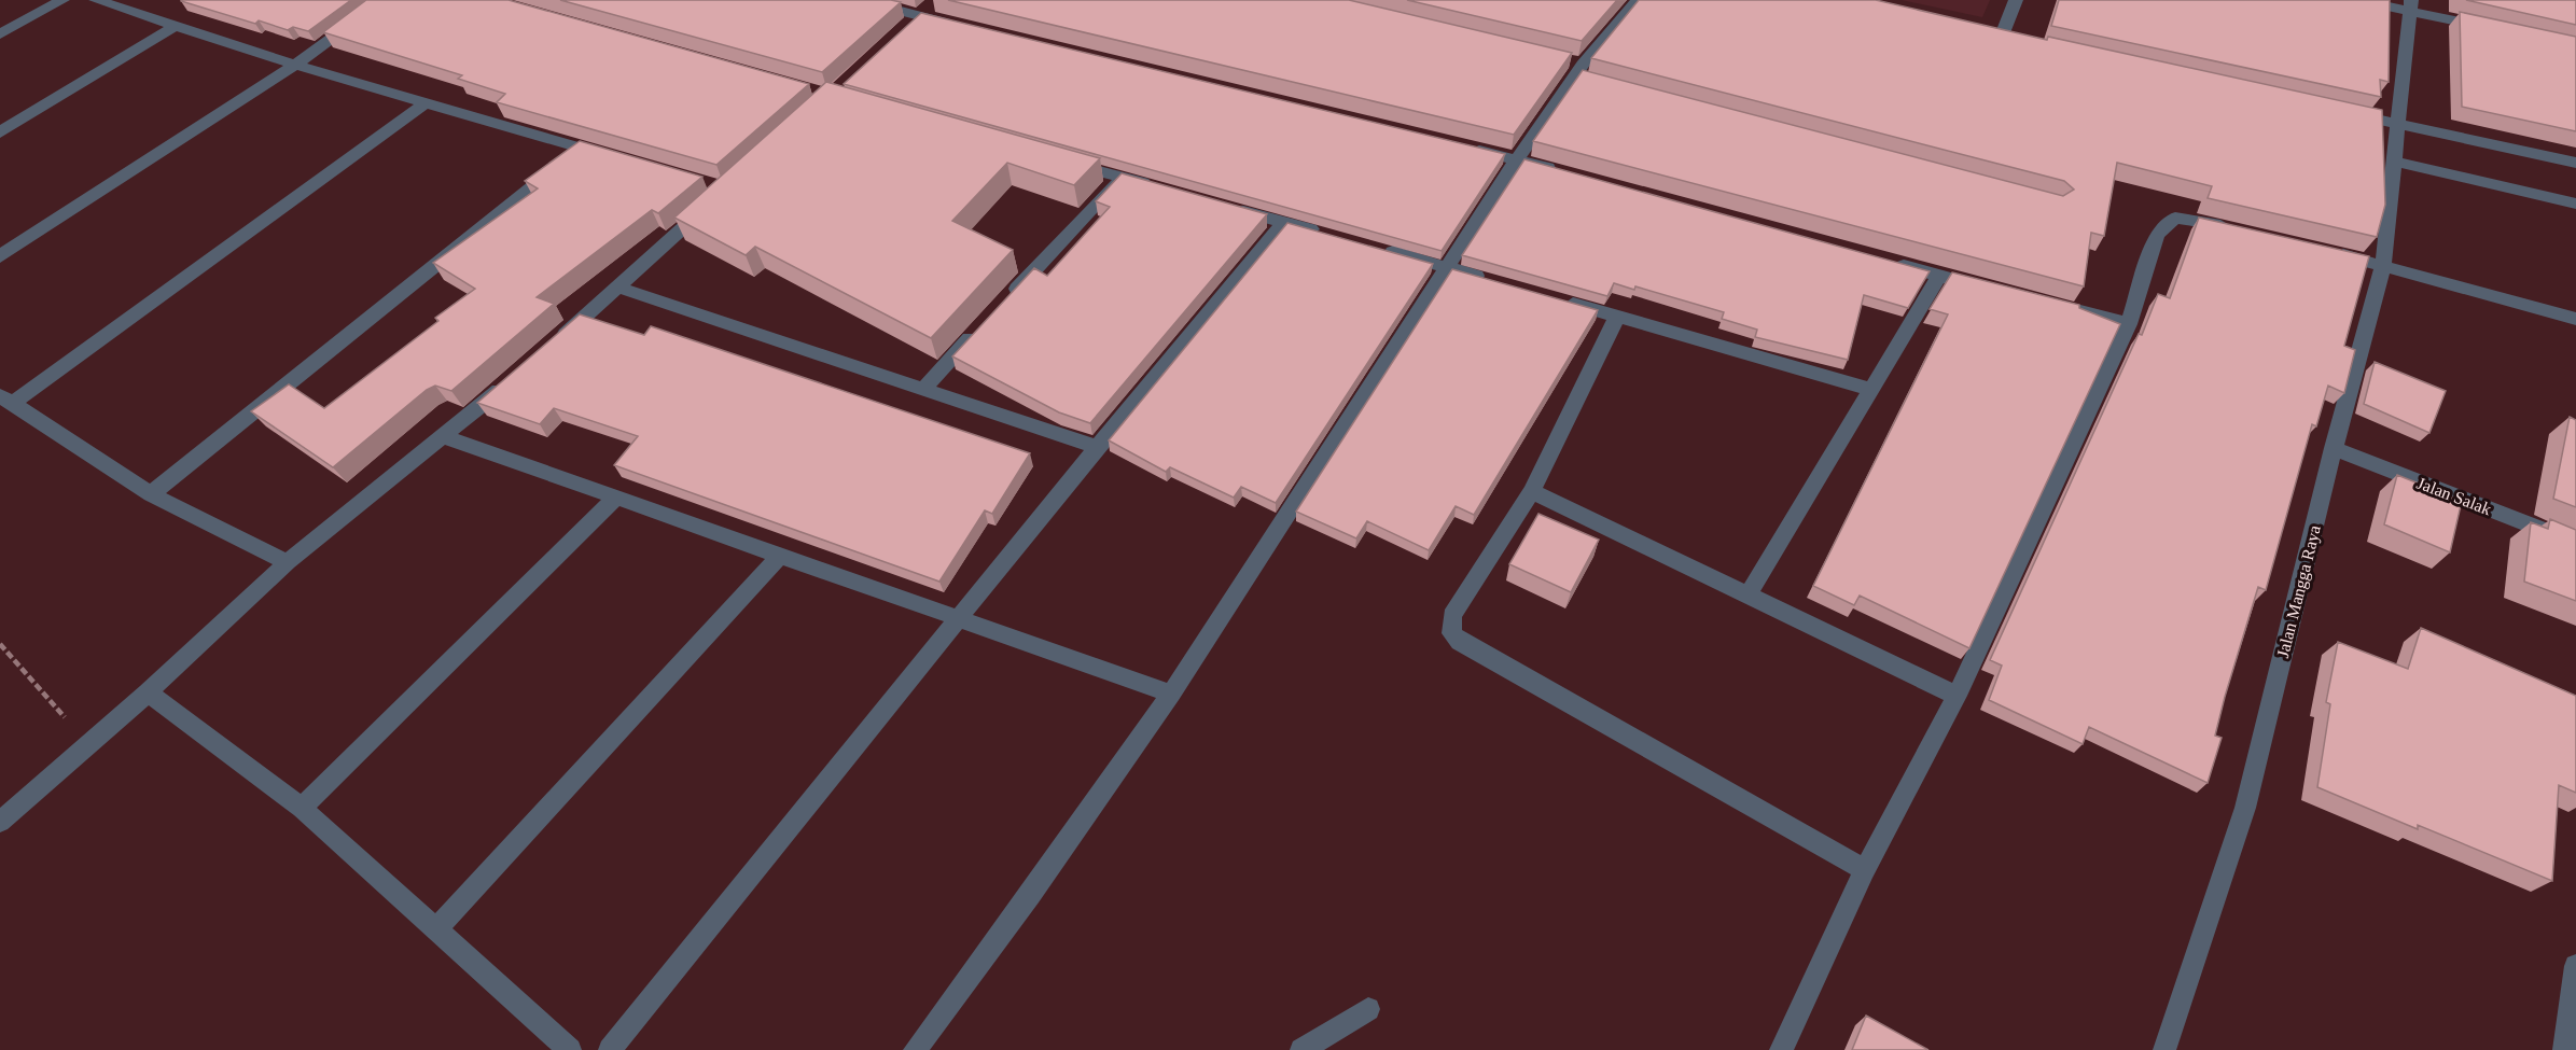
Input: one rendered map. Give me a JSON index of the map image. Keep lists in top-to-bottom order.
{
  "streets": {
    "street": ["Jalan Salak", "Jalan Mangga Raya"]
  },
  "crossings": [
    ["Jalan Salak", "Jalan Mangga Raya"]
  ]
}
